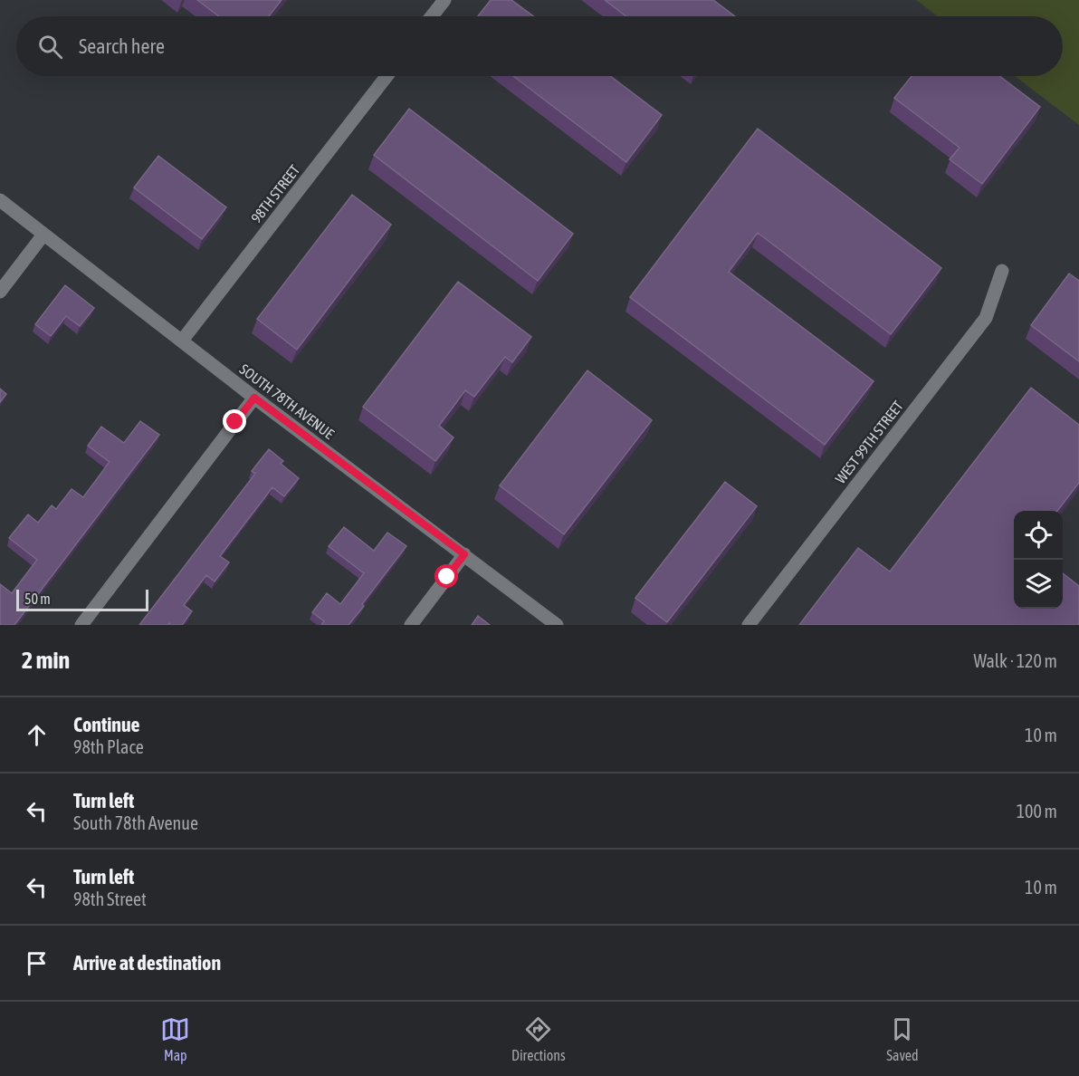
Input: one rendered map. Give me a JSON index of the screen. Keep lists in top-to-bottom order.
{
  "streets": {
    "street": ["98TH STREET", "SOUTH 78TH AVENUE", "WEST 99TH STREET"]
  },
  "crossings": [
    ["98TH STREET", "SOUTH 78TH AVENUE"]
  ],
  "scale_bar": "50 m",
  "page": {
    "search": "Search here",
    "scale": "50 m",
    "heading": ["2 min", "Walk · 120 m"],
    "list": [
      ["Continue", "98th Place", "10 m"],
      ["Turn left", "South 78th Avenue", "100 m"],
      ["Turn left", "98th Street", "10 m"],
      "Arrive at destination"
    ],
    "nav": ["Map", "Directions", "Saved"]
  }
}
